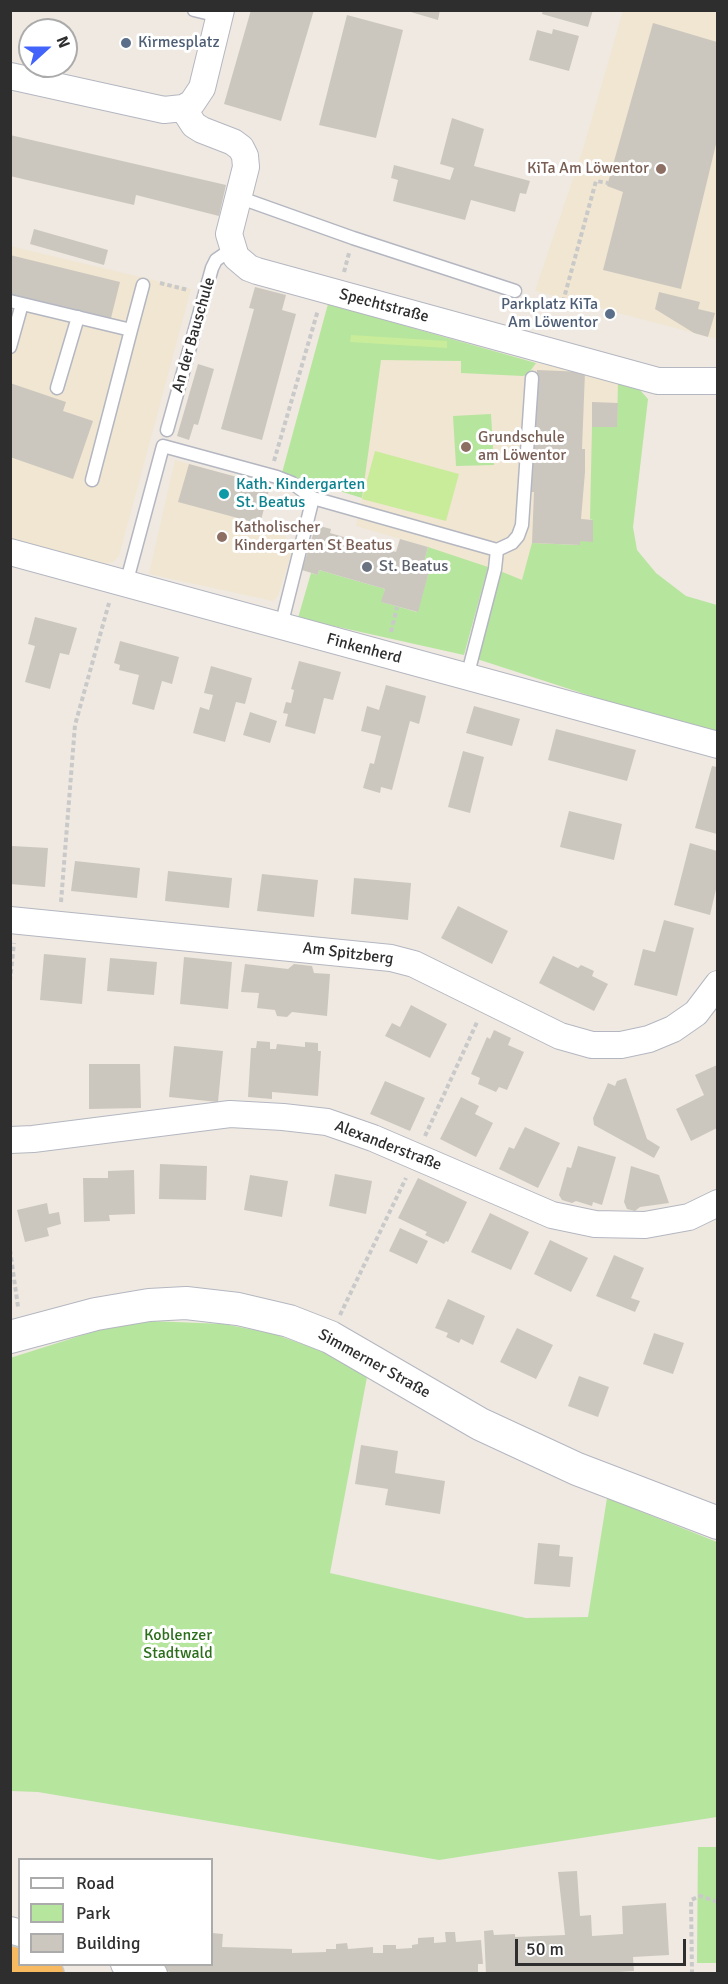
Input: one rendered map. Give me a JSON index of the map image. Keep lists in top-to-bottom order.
{
  "streets": {
    "street": [
      "Spechtstraße",
      "Finkenherd",
      "Am Spitzberg",
      "Alexanderstraße",
      "Simmerner Straße"
    ],
    "lane": ["An der Bauschule"]
  },
  "crossings": [
    ["Spechtstraße", "An der Bauschule"]
  ],
  "parks": ["Koblenzer Stadtwald"],
  "places": [
    "Kirmesplatz",
    "KiTa Am Löwentor",
    "Parkplatz KiTa Am Löwentor",
    "Grundschule am Löwentor",
    "Kath. Kindergarten St. Beatus",
    "Katholischer Kindergarten St Beatus",
    "St. Beatus"
  ],
  "legend": ["Road", "Park", "Building"],
  "scale_bar": "50 m",
  "north": "right"
}
